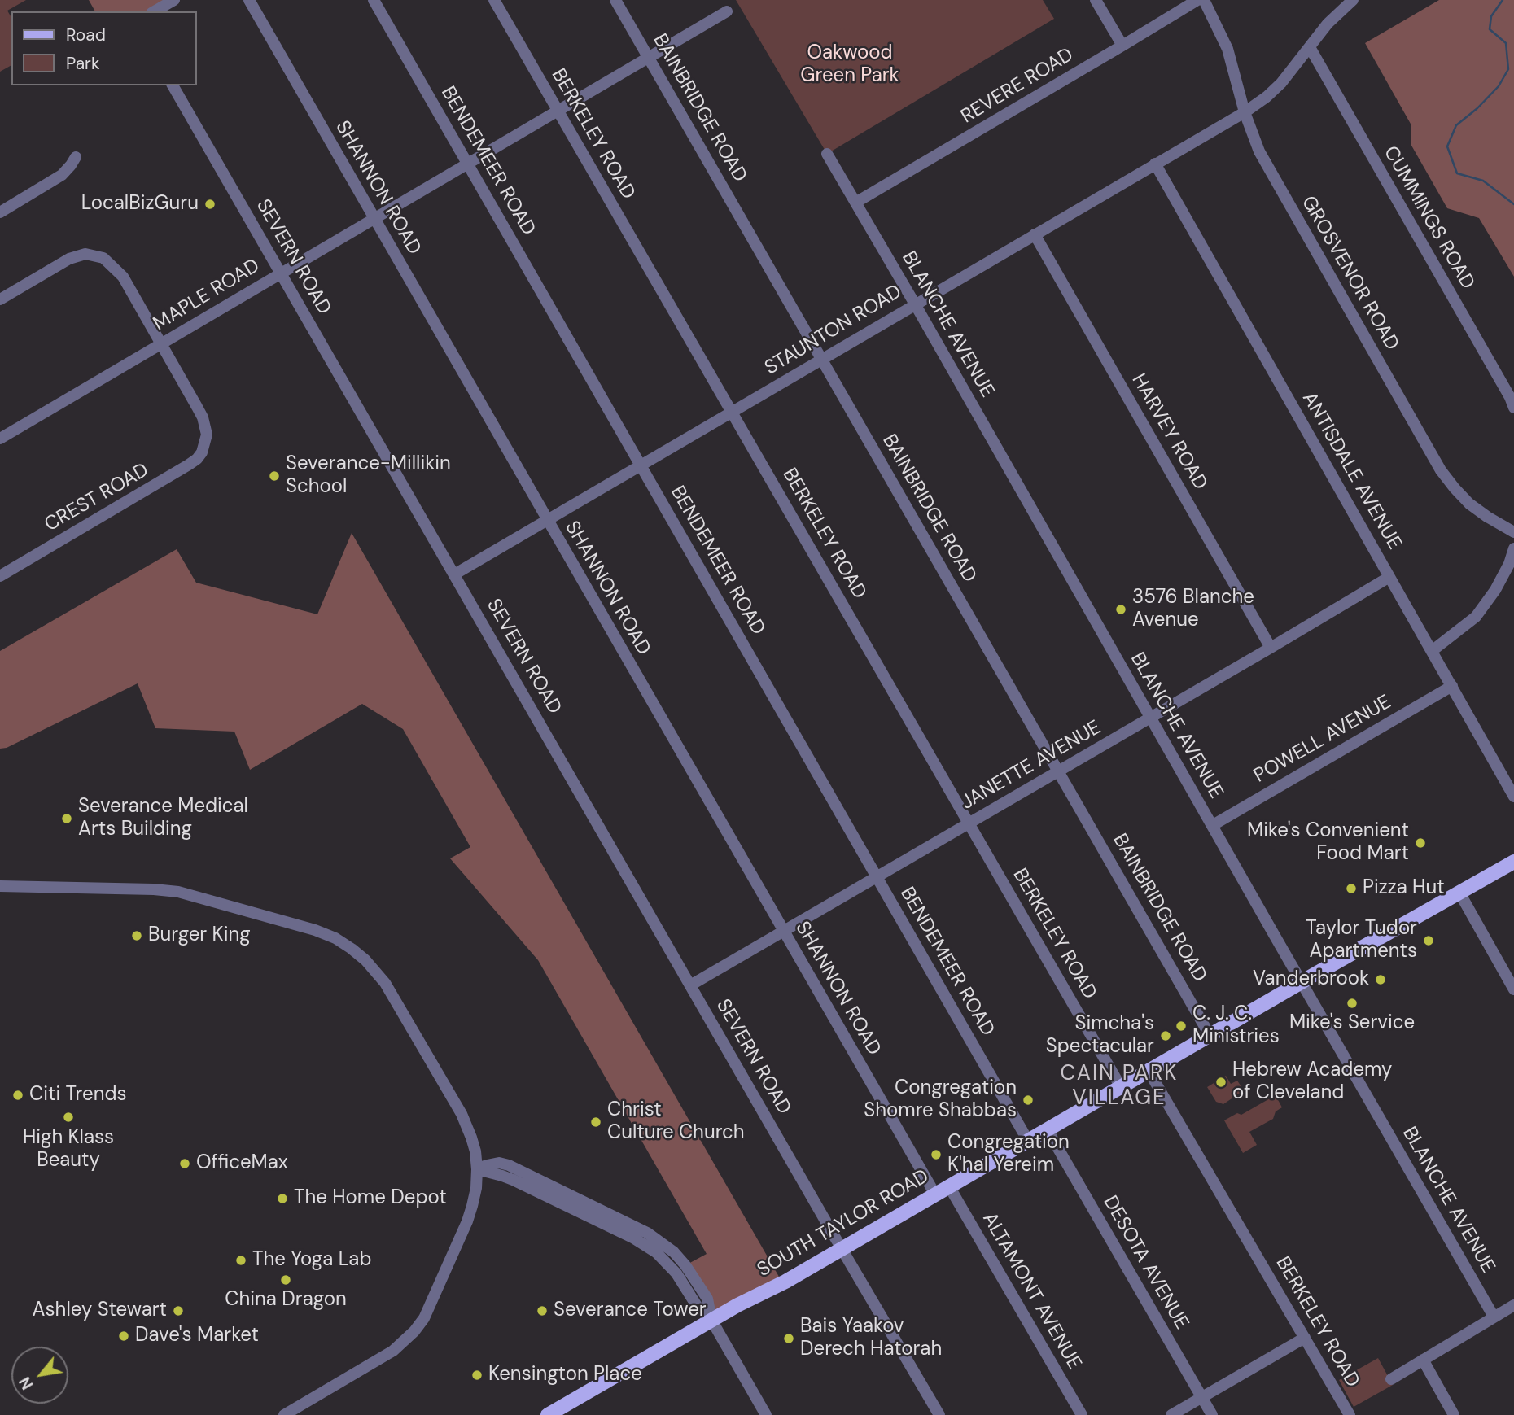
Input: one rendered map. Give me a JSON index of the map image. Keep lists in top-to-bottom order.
{
  "streets": {
    "main road": ["SOUTH TAYLOR ROAD"],
    "street": [
      "REVERE ROAD",
      "BAINBRIDGE ROAD",
      "BERKELEY ROAD",
      "BENDEMEER ROAD",
      "SHANNON ROAD",
      "CUMMINGS ROAD",
      "SEVERN ROAD",
      "GROSVENOR ROAD",
      "MAPLE ROAD",
      "BLANCHE AVENUE",
      "STAUNTON ROAD",
      "HARVEY ROAD",
      "ANTISDALE AVENUE",
      "CREST ROAD",
      "POWELL AVENUE",
      "JANETTE AVENUE",
      "DESOTA AVENUE",
      "ALTAMONT AVENUE"
    ]
  },
  "crossings": [
    ["REVERE ROAD", "BLANCHE AVENUE"],
    ["BAINBRIDGE ROAD", "MAPLE ROAD"],
    ["BAINBRIDGE ROAD", "STAUNTON ROAD"],
    ["BAINBRIDGE ROAD", "JANETTE AVENUE"],
    ["BAINBRIDGE ROAD", "SOUTH TAYLOR ROAD"],
    ["BERKELEY ROAD", "MAPLE ROAD"],
    ["BERKELEY ROAD", "STAUNTON ROAD"],
    ["BERKELEY ROAD", "JANETTE AVENUE"],
    ["BERKELEY ROAD", "SOUTH TAYLOR ROAD"],
    ["BENDEMEER ROAD", "MAPLE ROAD"],
    ["BENDEMEER ROAD", "STAUNTON ROAD"],
    ["BENDEMEER ROAD", "JANETTE AVENUE"],
    ["BENDEMEER ROAD", "SOUTH TAYLOR ROAD"],
    ["SHANNON ROAD", "MAPLE ROAD"],
    ["SHANNON ROAD", "STAUNTON ROAD"],
    ["SHANNON ROAD", "JANETTE AVENUE"],
    ["SHANNON ROAD", "SOUTH TAYLOR ROAD"],
    ["CUMMINGS ROAD", "STAUNTON ROAD"],
    ["SEVERN ROAD", "MAPLE ROAD"],
    ["SEVERN ROAD", "STAUNTON ROAD"],
    ["SEVERN ROAD", "JANETTE AVENUE"],
    ["SEVERN ROAD", "SOUTH TAYLOR ROAD"],
    ["GROSVENOR ROAD", "STAUNTON ROAD"],
    ["MAPLE ROAD", "CREST ROAD"],
    ["BLANCHE AVENUE", "STAUNTON ROAD"],
    ["BLANCHE AVENUE", "POWELL AVENUE"],
    ["BLANCHE AVENUE", "JANETTE AVENUE"],
    ["BLANCHE AVENUE", "SOUTH TAYLOR ROAD"],
    ["STAUNTON ROAD", "HARVEY ROAD"],
    ["STAUNTON ROAD", "ANTISDALE AVENUE"],
    ["HARVEY ROAD", "JANETTE AVENUE"],
    ["ANTISDALE AVENUE", "POWELL AVENUE"],
    ["ANTISDALE AVENUE", "JANETTE AVENUE"],
    ["SOUTH TAYLOR ROAD", "DESOTA AVENUE"],
    ["SOUTH TAYLOR ROAD", "ALTAMONT AVENUE"]
  ],
  "districts": ["CAIN PARK VILLAGE"],
  "parks": ["Oakwood Green Park"],
  "places": [
    "LocalBizGuru",
    "Severance-Millikin School",
    "3576 Blanche Avenue",
    "Severance Medical Arts Building",
    "Mike's Convenient Food Mart",
    "Pizza Hut",
    "Burger King",
    "Taylor Tudor Apartments",
    "Vanderbrook",
    "Mike's Service",
    "C. J. C. Ministries",
    "Simcha's Spectacular",
    "Hebrew Academy of Cleveland",
    "Citi Trends",
    "Congregation Shomre Shabbas",
    "High Klass Beauty",
    "Christ Culture Church",
    "Congregation K'hal Yereim",
    "OfficeMax",
    "The Home Depot",
    "The Yoga Lab",
    "China Dragon",
    "Ashley Stewart",
    "Severance Tower",
    "Dave's Market",
    "Bais Yaakov Derech Hatorah",
    "Kensington Place"
  ],
  "legend": ["Road", "Park"],
  "north": "bottom left"
}
